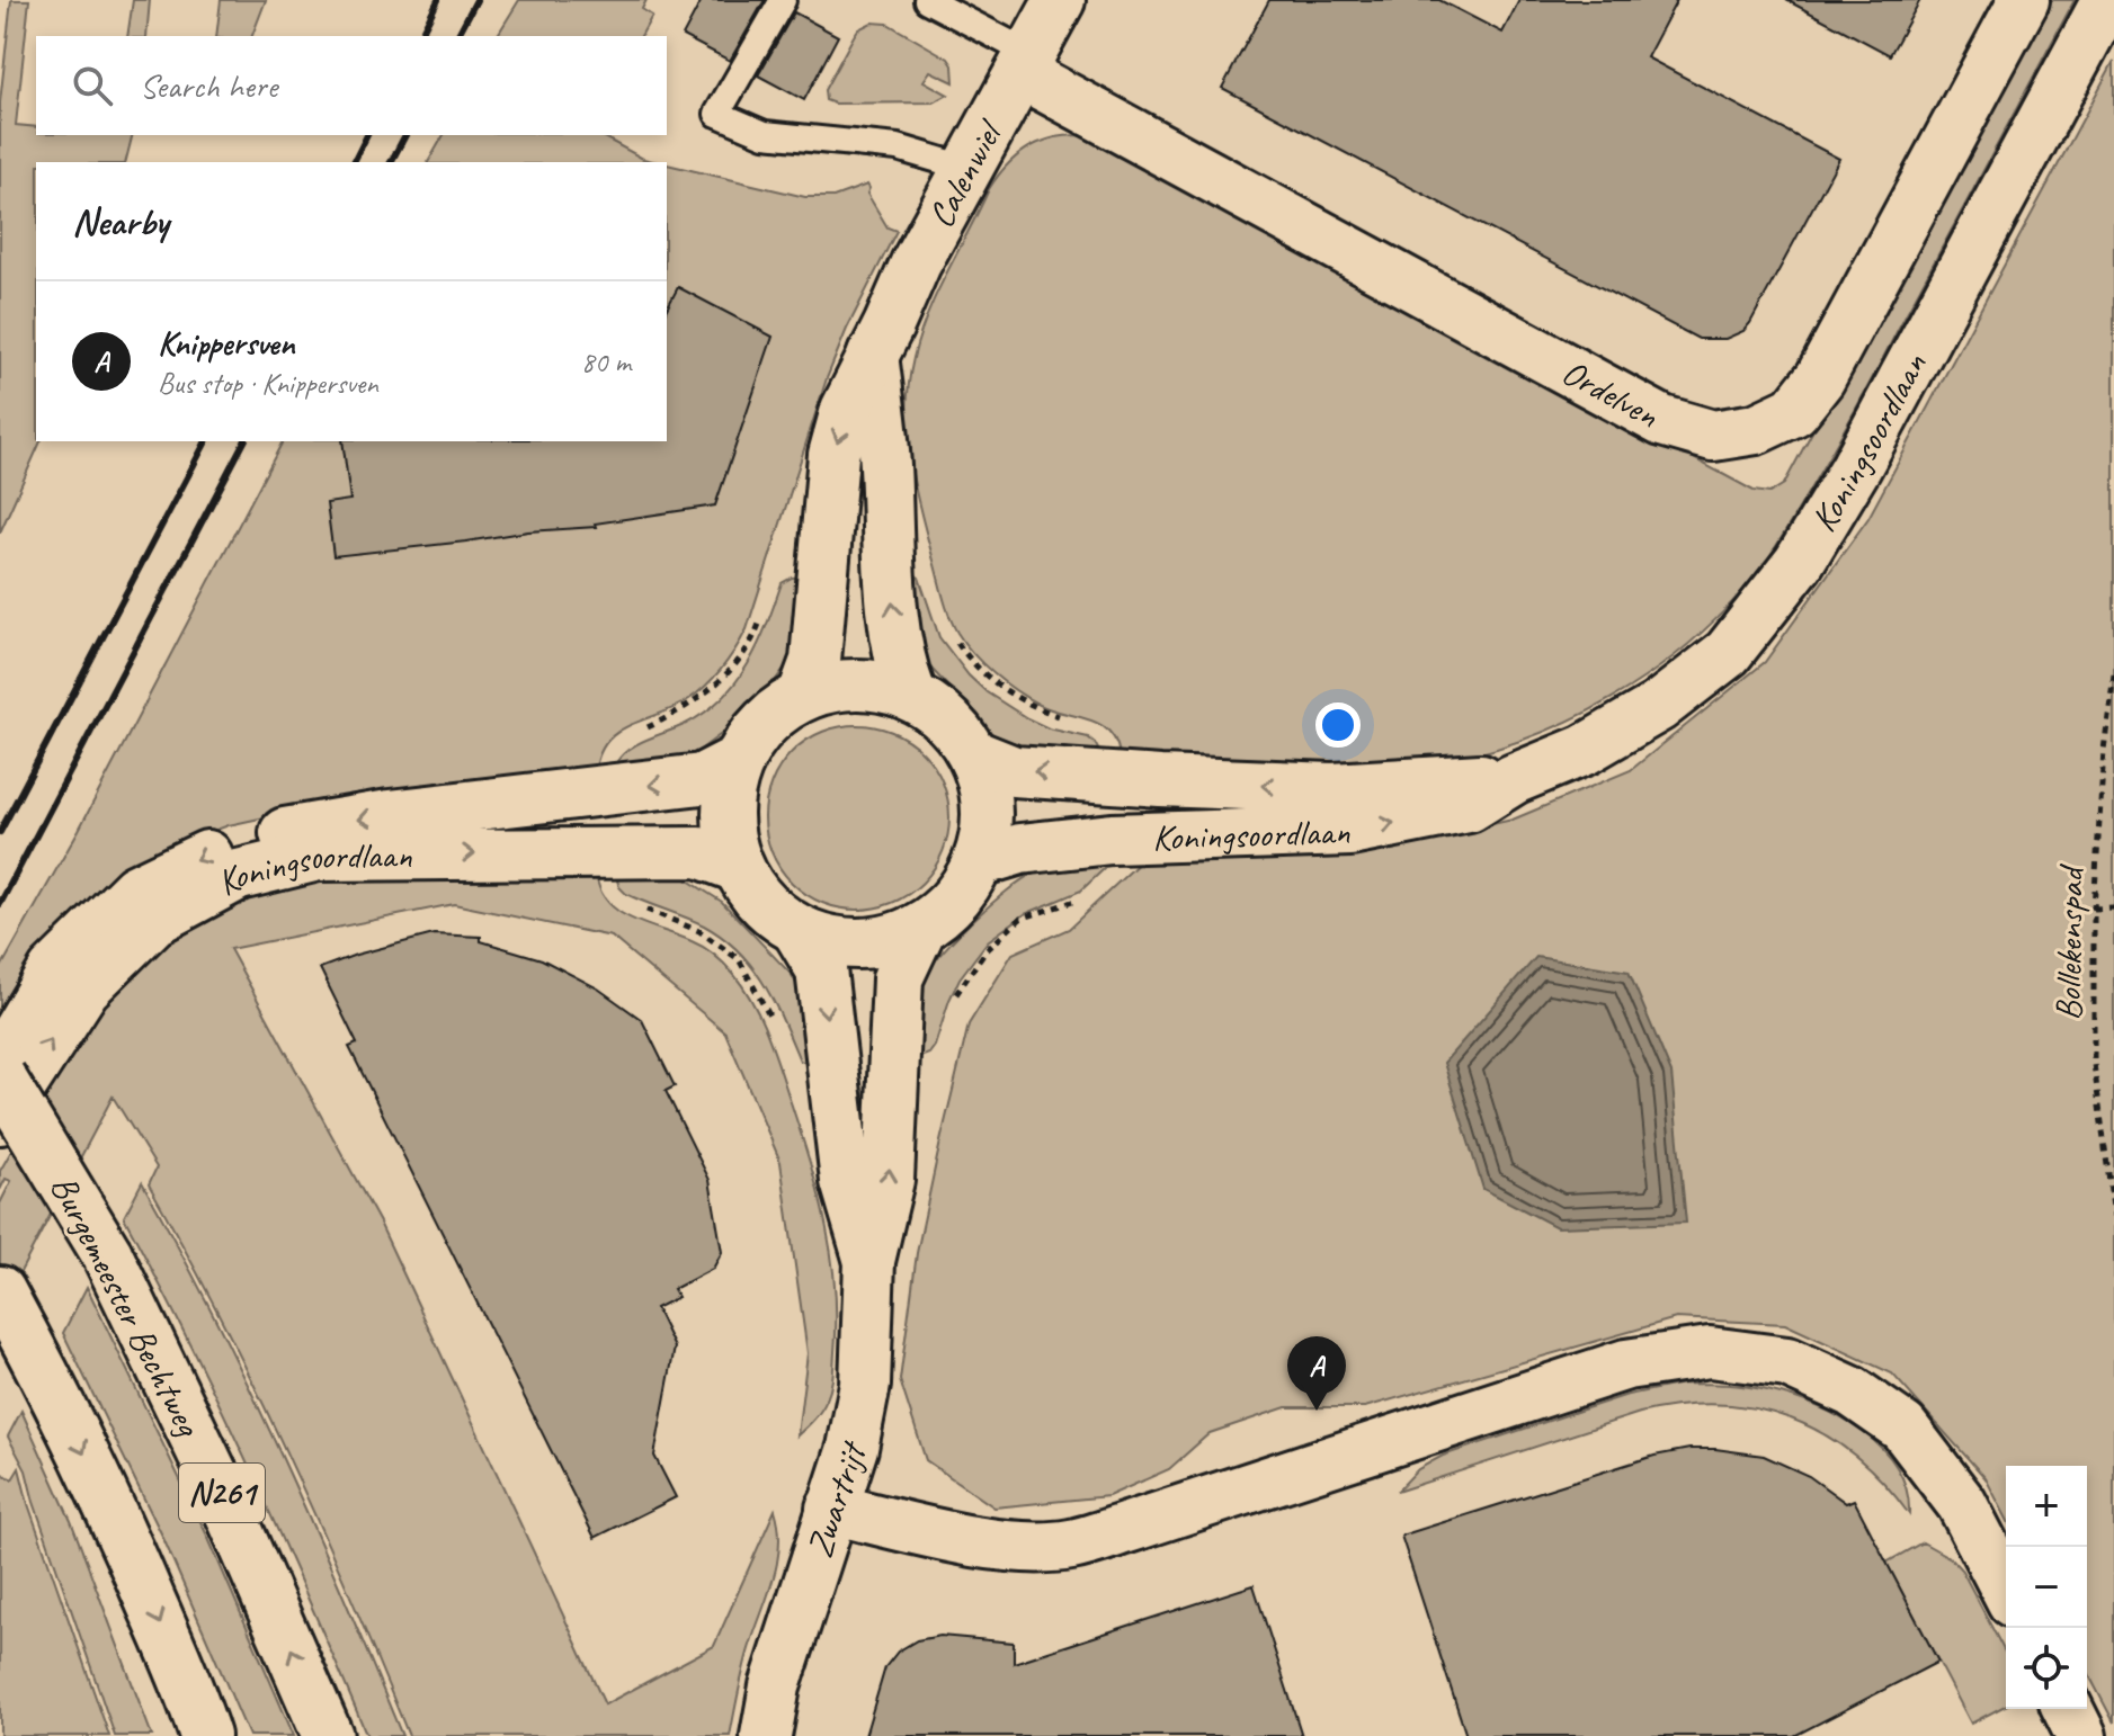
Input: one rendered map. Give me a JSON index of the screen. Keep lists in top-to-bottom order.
{
  "streets": {
    "street": [
      "Calenwiel",
      "Ordelven",
      "Koningsoordlaan",
      "Burgemeester Bechtweg",
      "N261",
      "Zwartrijt"
    ],
    "path": ["Bollekenspad"]
  },
  "crossings": [
    ["Calenwiel", "Ordelven"],
    ["Calenwiel", "Koningsoordlaan"],
    ["Calenwiel", "Zwartrijt"],
    ["Koningsoordlaan", "Zwartrijt"]
  ],
  "page": {
    "search": "Search here",
    "heading": "Nearby",
    "list": [
      {
        "mark": "A",
        "name": "Knippersven",
        "note": "Bus stop · Knippersven",
        "value": "80 m"
      }
    ],
    "pins": "A",
    "map_buttons": ["+", "−"]
  }
}
